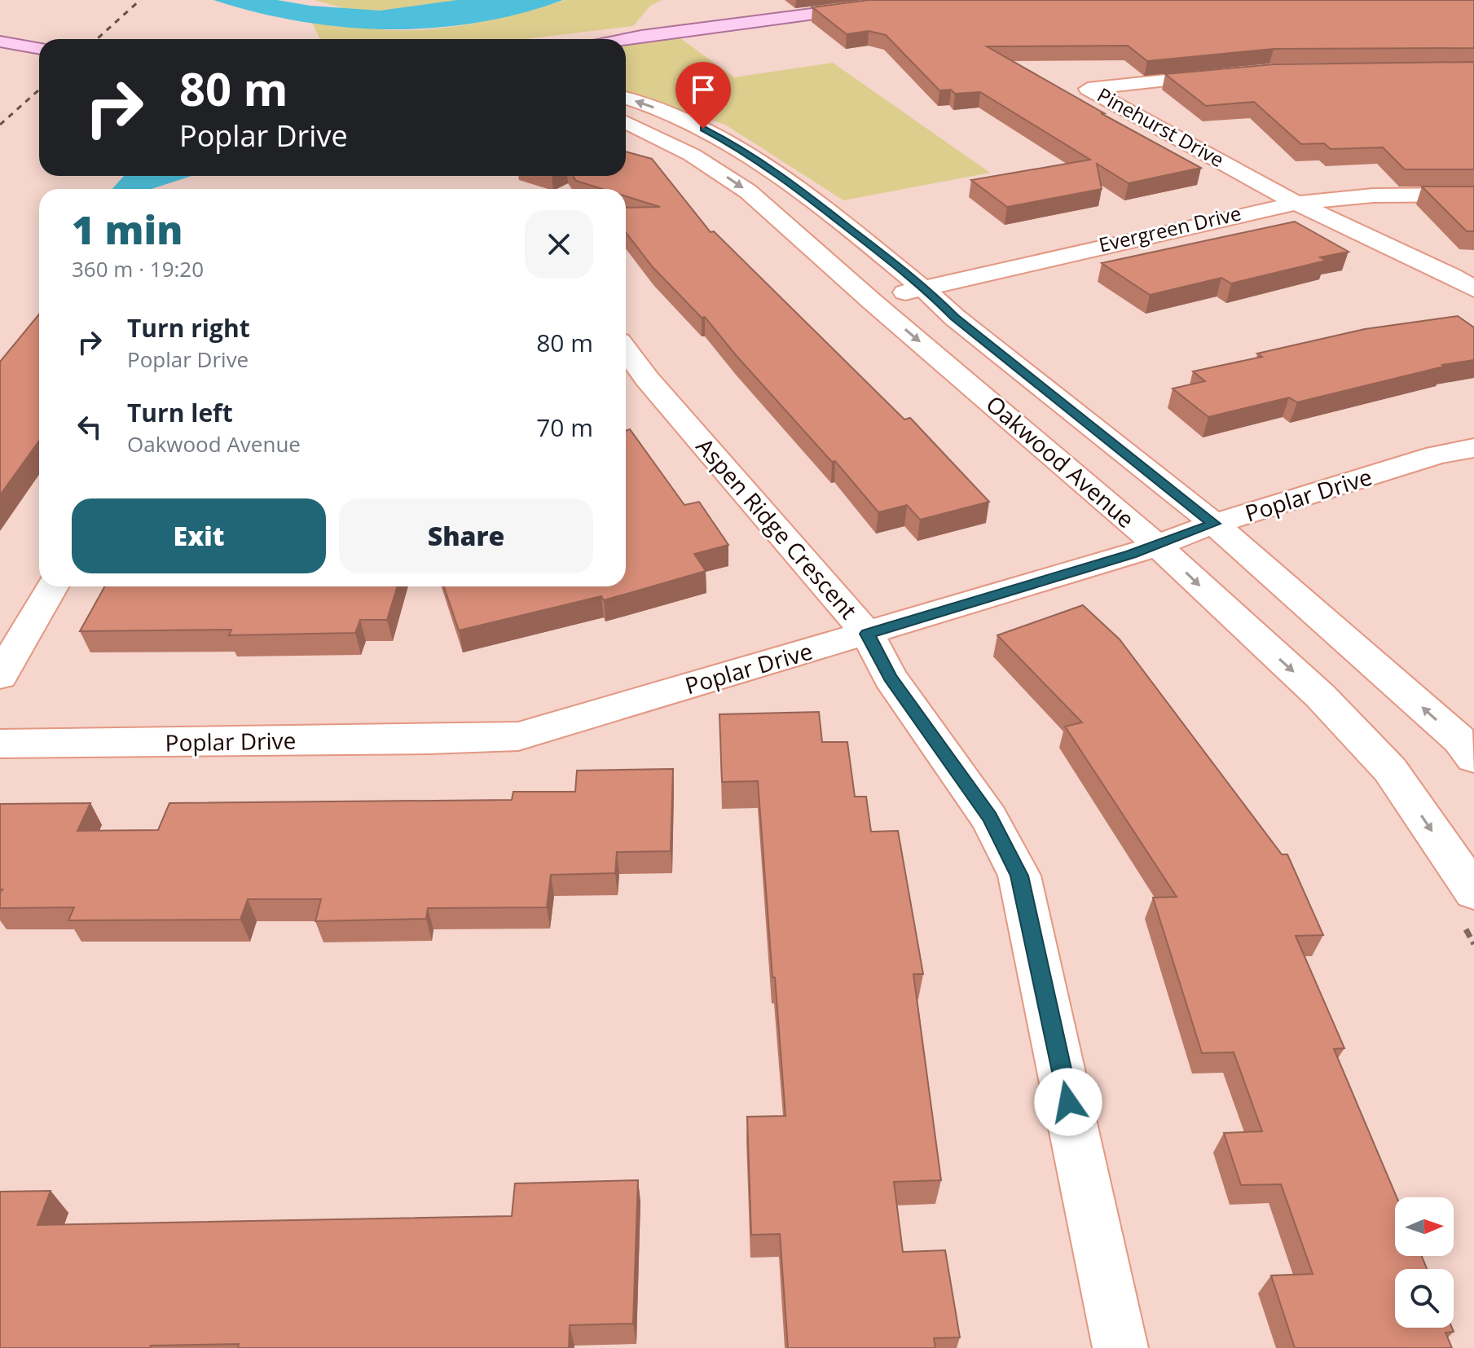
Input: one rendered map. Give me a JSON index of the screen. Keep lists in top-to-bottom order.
{
  "streets": {
    "street": [
      "Pinehurst Drive",
      "Evergreen Drive",
      "Oakwood Avenue",
      "Poplar Drive",
      "Aspen Ridge Crescent"
    ]
  },
  "crossings": [
    ["Pinehurst Drive", "Evergreen Drive"],
    ["Evergreen Drive", "Oakwood Avenue"],
    ["Oakwood Avenue", "Poplar Drive"],
    ["Poplar Drive", "Aspen Ridge Crescent"]
  ],
  "north": "right",
  "page": {
    "turn": ["80 m", "Poplar Drive"],
    "heading": ["1 min", "360 m · 19:20"],
    "list": [
      {
        "name": "Turn right",
        "note": "Poplar Drive",
        "value": "80 m"
      },
      {
        "name": "Turn left",
        "note": "Oakwood Avenue",
        "value": "70 m"
      }
    ],
    "buttons": ["Exit", "Share"]
  }
}
